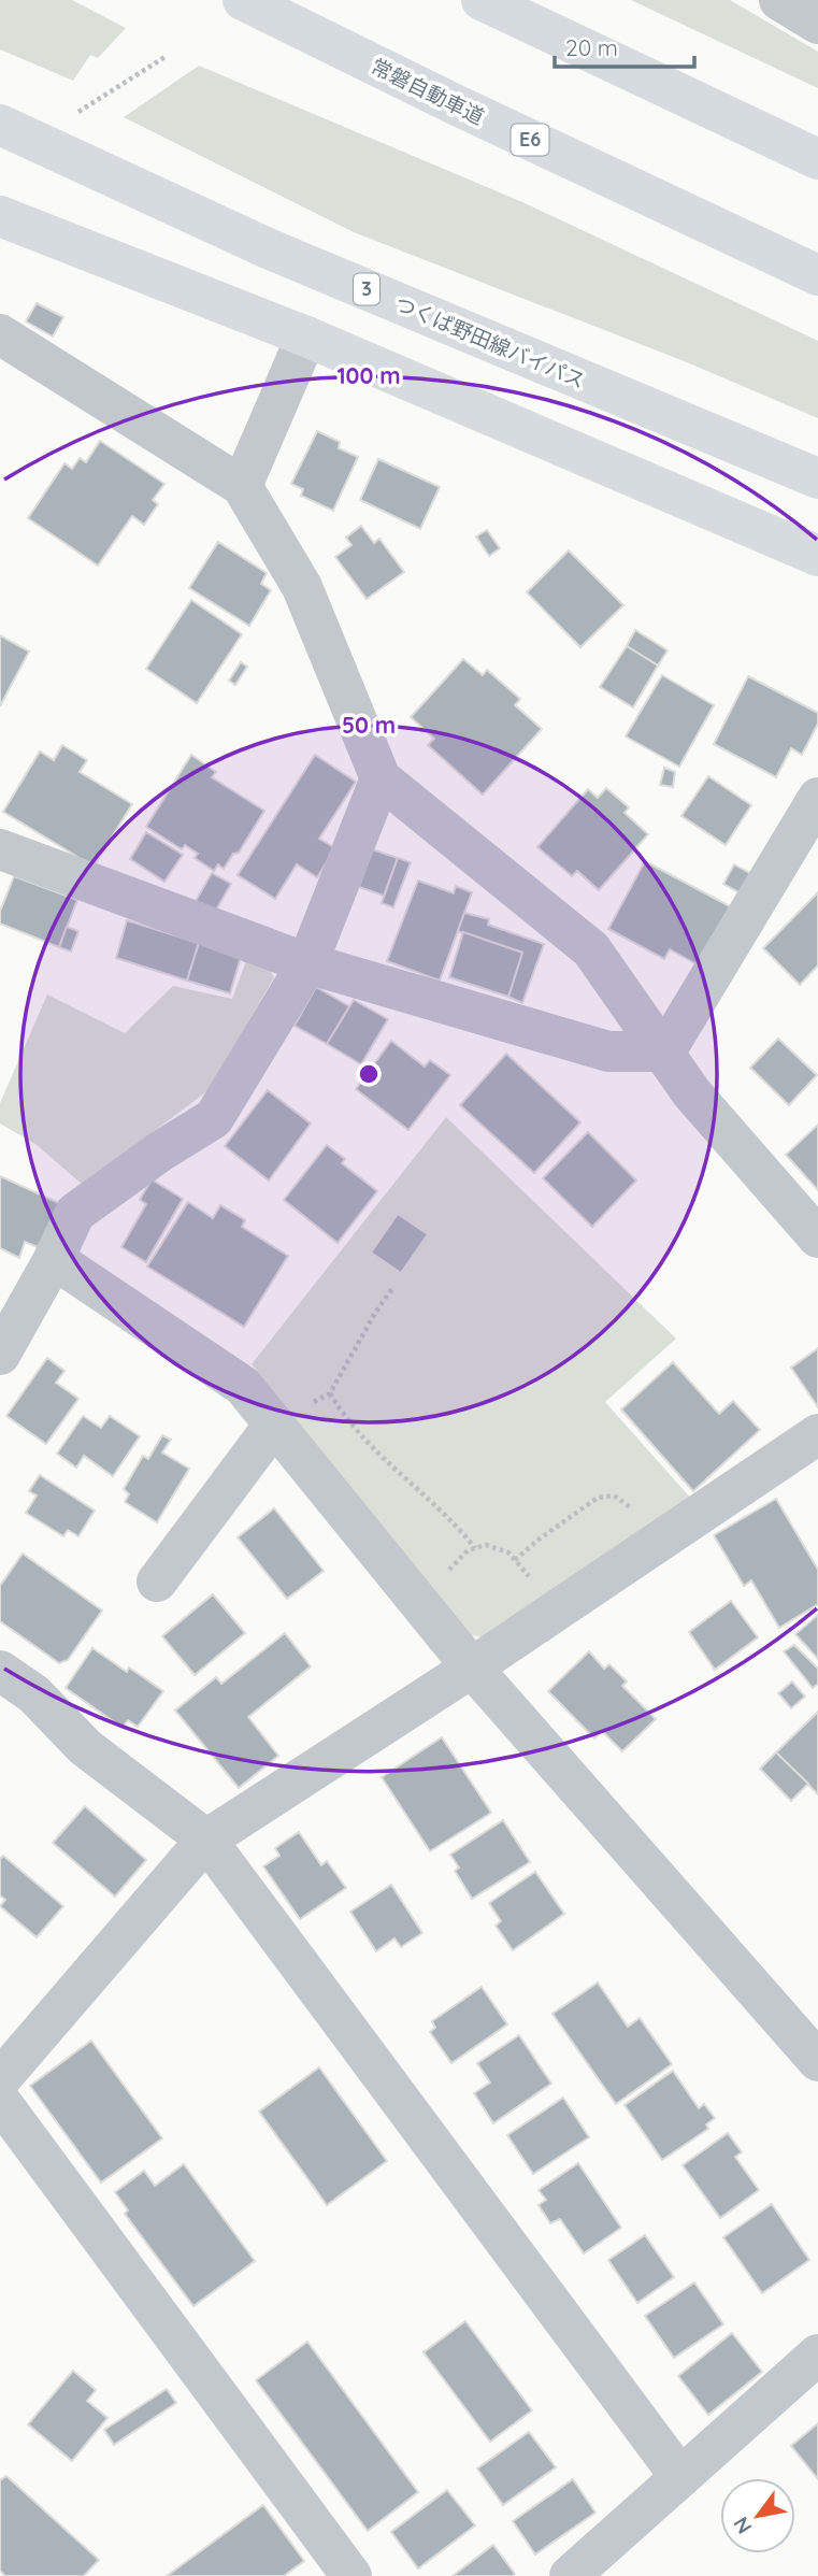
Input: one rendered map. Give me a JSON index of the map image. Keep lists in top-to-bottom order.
{
  "streets": {
    "main road": [
      "常磐自動車道",
      "E6",
      "3",
      "つくば野田線バイパス"
    ]
  },
  "scale_bar": "20 m",
  "north": "bottom left",
  "rings": ["100 m", "50 m"]
}
